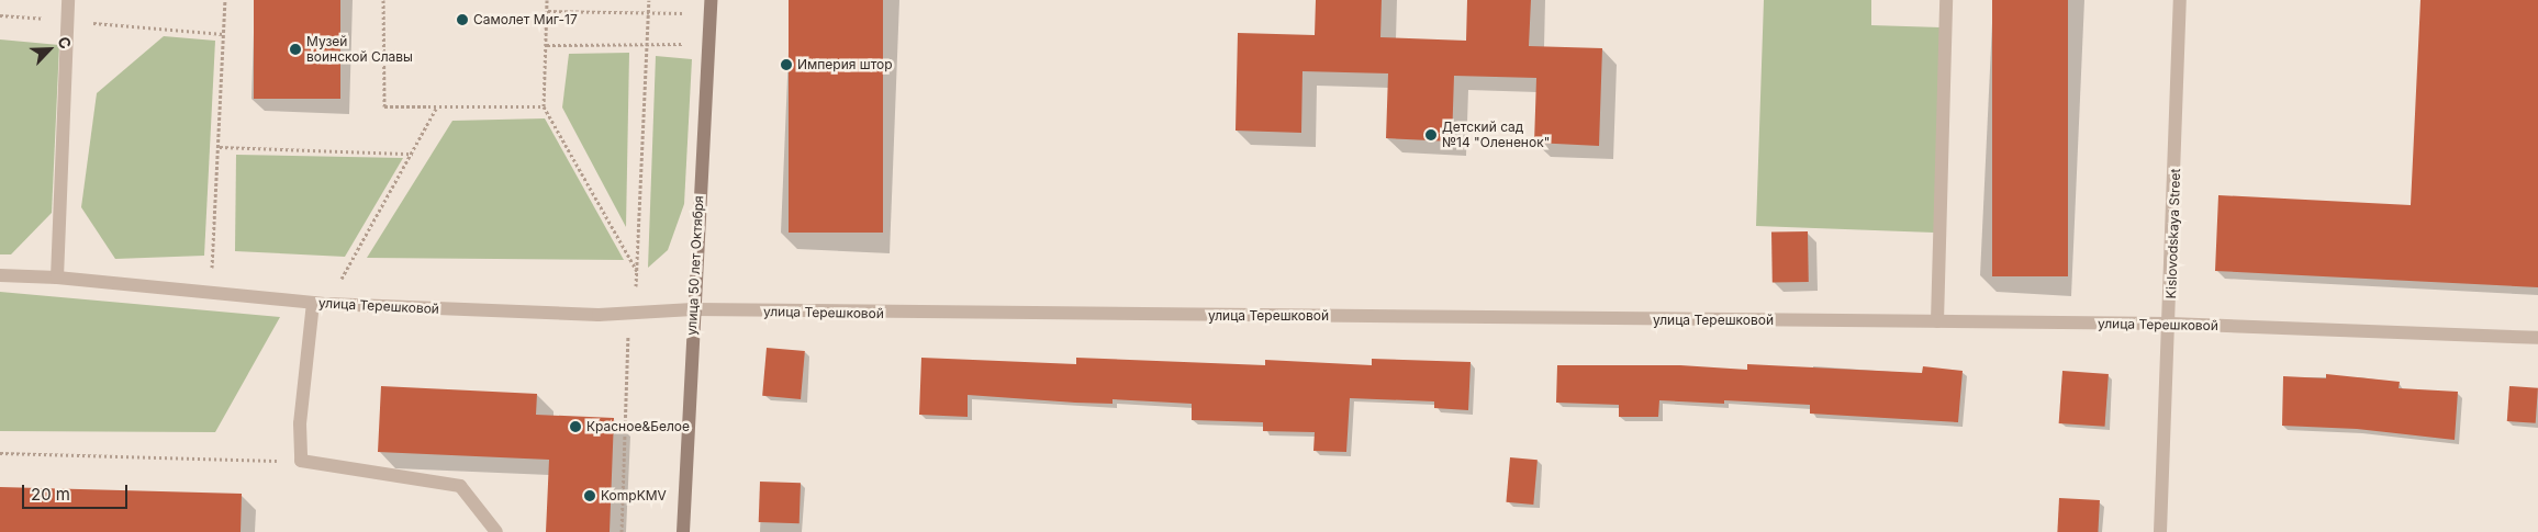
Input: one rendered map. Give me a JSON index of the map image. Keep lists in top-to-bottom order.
{
  "streets": {
    "main road": ["улица 50 лет Октября"],
    "street": ["Kislovodskaya Street", "улица Терешковой"]
  },
  "crossings": [
    ["Kislovodskaya Street", "улица Терешковой"],
    ["улица 50 лет Октября", "улица Терешковой"]
  ],
  "places": [
    "Самолет Миг-17",
    "Музей воинской Славы",
    "Империя штор",
    "Детский сад №14 \"Олененок\"",
    "Красное&Белое",
    "KompKMV"
  ],
  "scale_bar": "20 m",
  "north": "top right"
}
